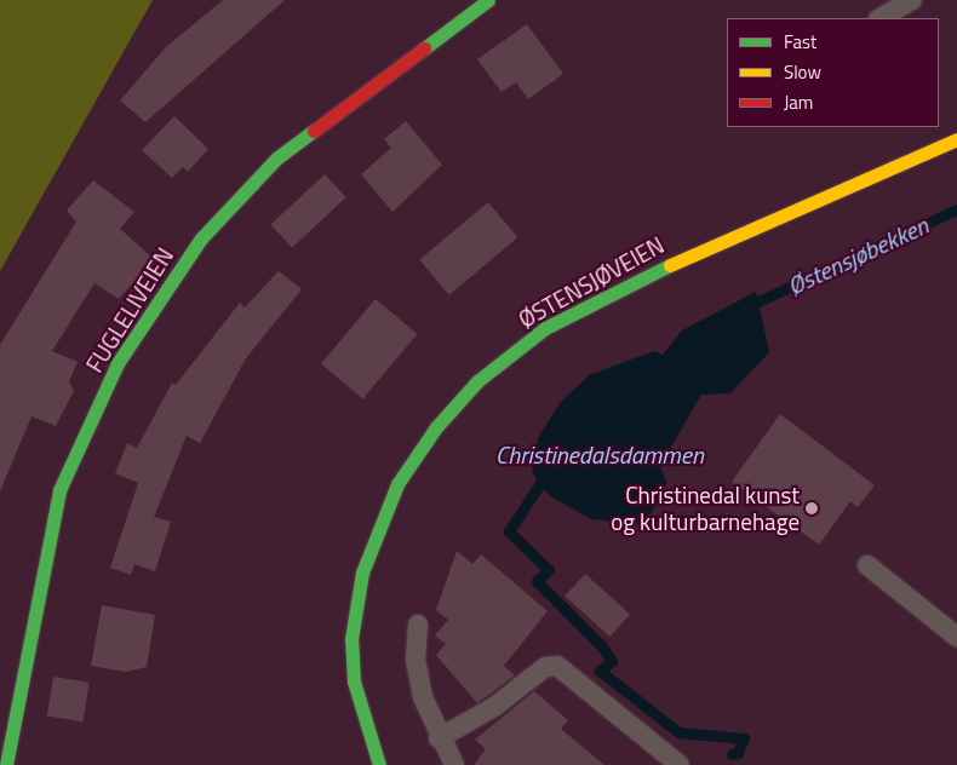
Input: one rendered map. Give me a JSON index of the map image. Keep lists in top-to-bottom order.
{
  "streets": {
    "main road": ["ØSTENSJØVEIEN", "FUGLELIVEIEN"]
  },
  "water": ["Østensjøbekken", "Christinedalsdammen"],
  "places": ["Christinedal kunst og kulturbarnehage"],
  "legend": ["Fast", "Slow", "Jam"]
}
